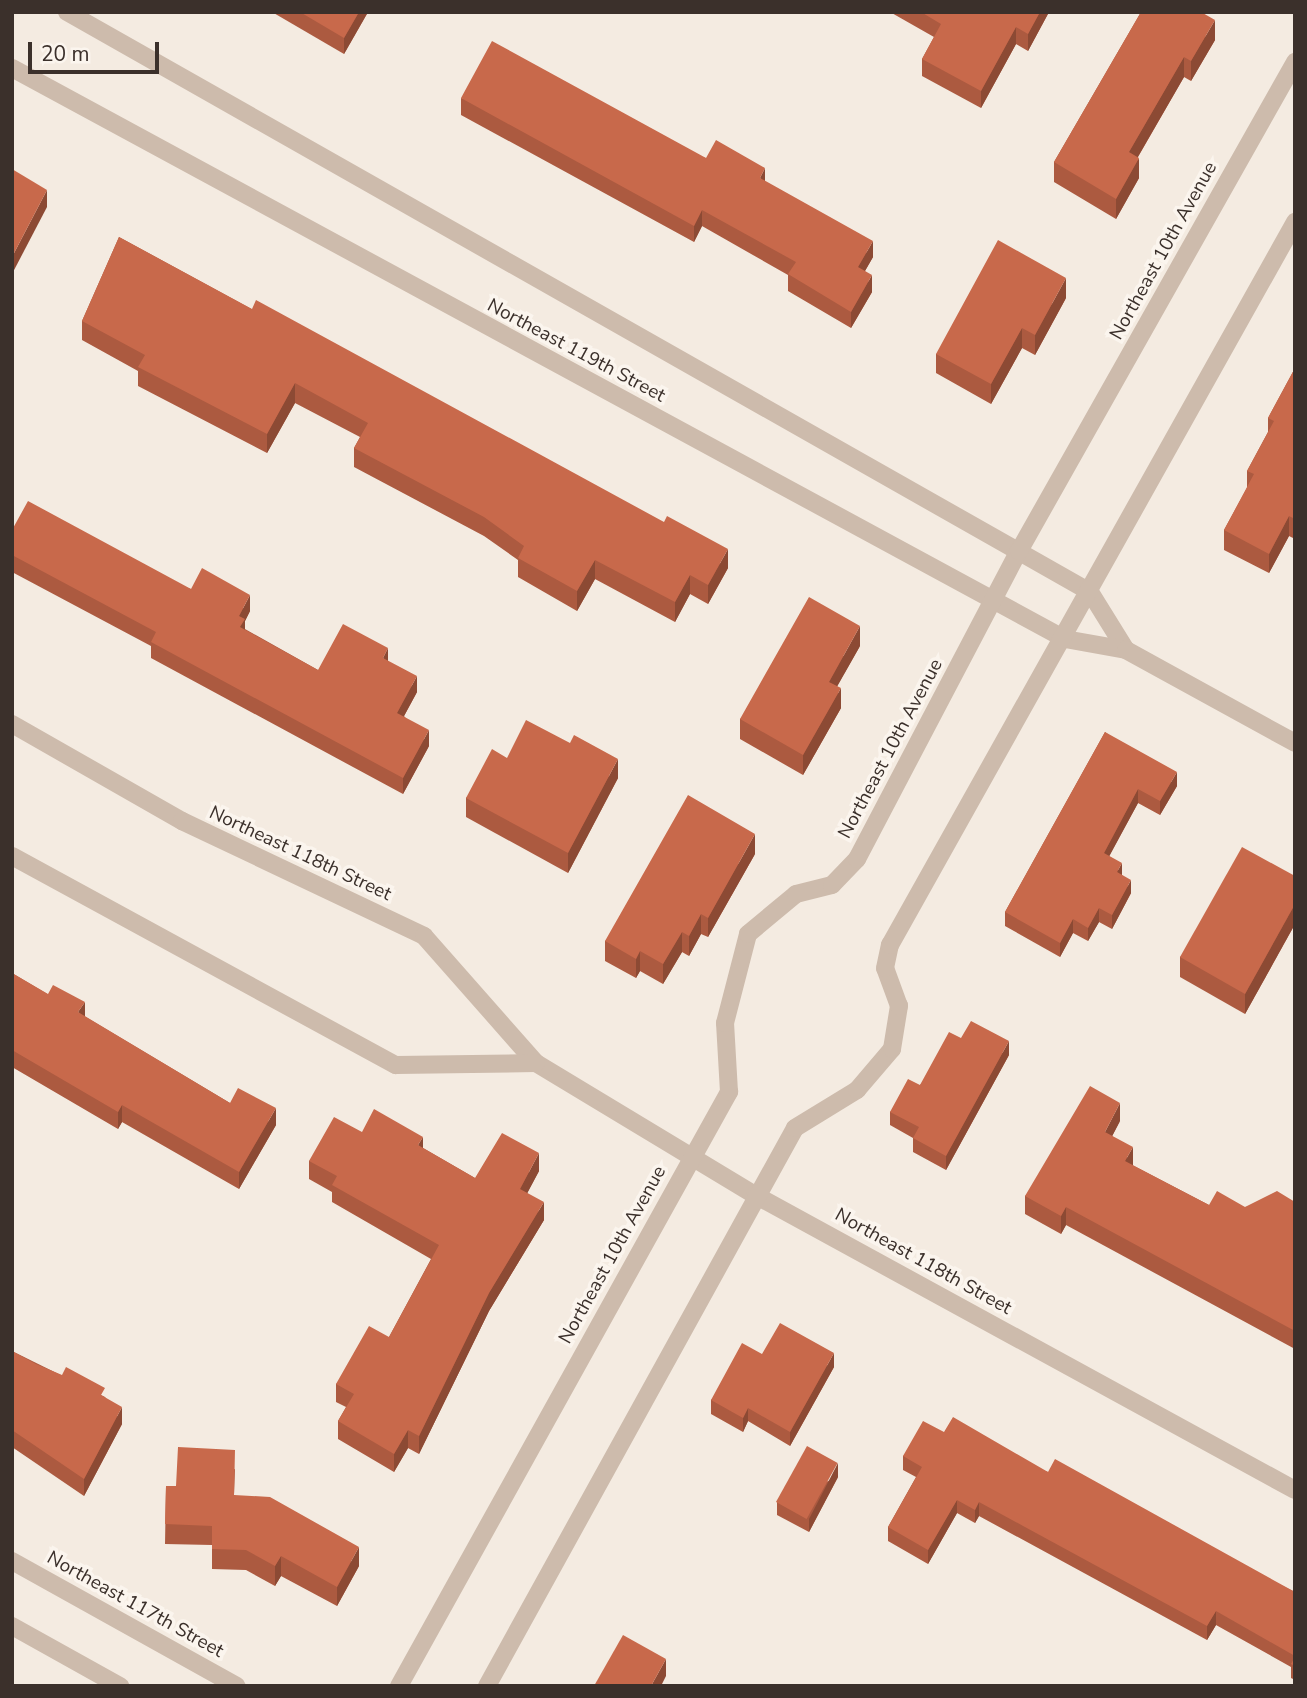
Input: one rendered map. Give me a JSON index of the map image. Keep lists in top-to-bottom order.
{
  "streets": {
    "street": [
      "Northeast 10th Avenue",
      "Northeast 119th Street",
      "Northeast 118th Street",
      "Northeast 117th Street"
    ]
  },
  "crossings": [
    ["Northeast 10th Avenue", "Northeast 119th Street"],
    ["Northeast 10th Avenue", "Northeast 118th Street"]
  ],
  "scale_bar": "20 m"
}
